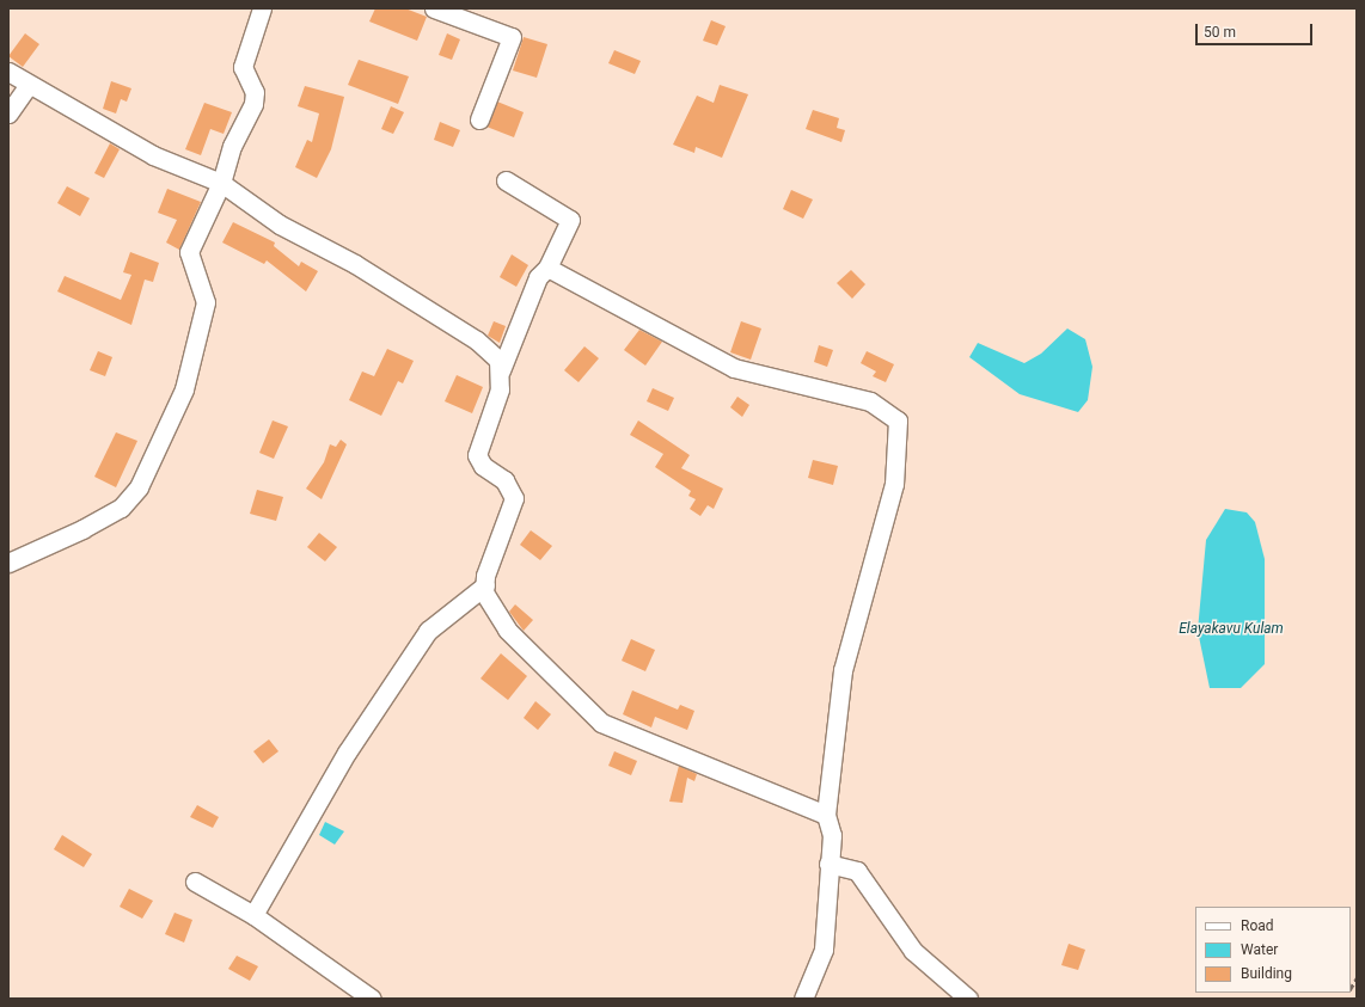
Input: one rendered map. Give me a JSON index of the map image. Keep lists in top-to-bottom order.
{
  "water": ["Elayakavu Kulam"],
  "legend": ["Road", "Water", "Building"],
  "scale_bar": "50 m"
}
